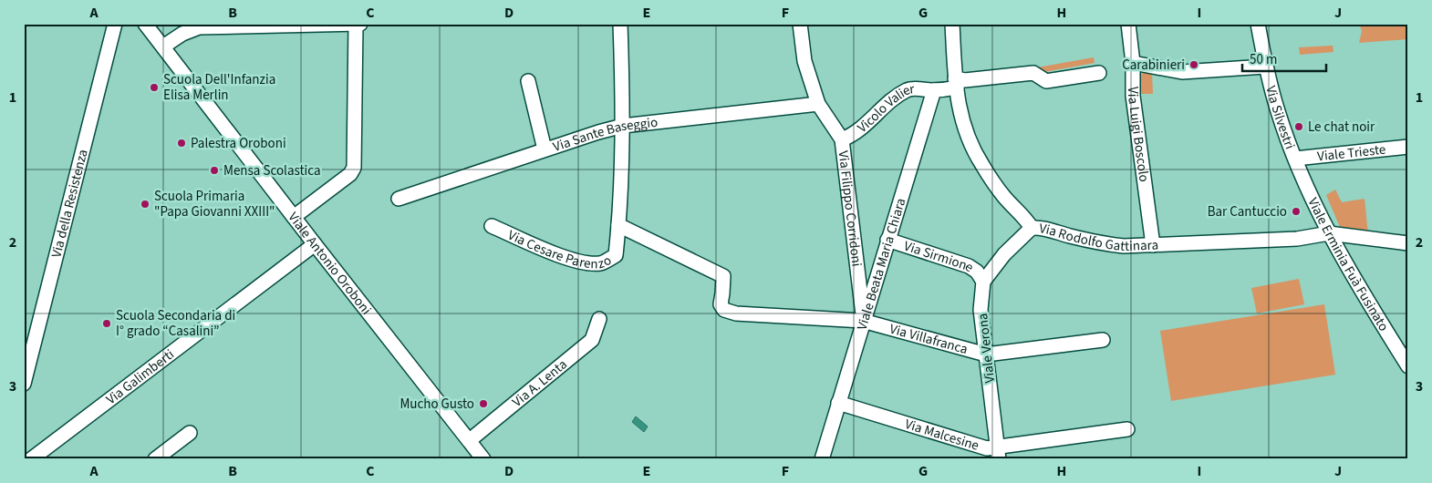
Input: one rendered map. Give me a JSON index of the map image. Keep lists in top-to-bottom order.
{
  "streets": {
    "street": [
      "Vicolo Valier",
      "Via Silvestri",
      "Via Sante Baseggio",
      "Via Luigi Boscolo",
      "Viale Trieste",
      "Via della Resistenza",
      "Via Filippo Corridoni",
      "Via Rodolfo Gattinara",
      "Via Cesare Parenzo",
      "Via Sirmione",
      "Viale Antonio Oroboni",
      "Viale Beata Maria Chiara",
      "Viale Erminia Fuà Fusinato",
      "Via Villafranca",
      "Viale Verona",
      "Via Galimberti",
      "Via A. Lenta",
      "Via Malcesine"
    ]
  },
  "crossings": [
    ["Vicolo Valier", "Via Filippo Corridoni"],
    ["Vicolo Valier", "Viale Beata Maria Chiara"],
    ["Via Silvestri", "Viale Trieste"],
    ["Via Silvestri", "Viale Erminia Fuà Fusinato"],
    ["Via Sante Baseggio", "Via Filippo Corridoni"],
    ["Via Sante Baseggio", "Via Cesare Parenzo"],
    ["Via Luigi Boscolo", "Via Rodolfo Gattinara"],
    ["Viale Trieste", "Viale Erminia Fuà Fusinato"],
    ["Via Filippo Corridoni", "Viale Beata Maria Chiara"],
    ["Via Filippo Corridoni", "Via Villafranca"],
    ["Via Rodolfo Gattinara", "Viale Erminia Fuà Fusinato"],
    ["Via Cesare Parenzo", "Via Villafranca"],
    ["Via Sirmione", "Viale Beata Maria Chiara"],
    ["Via Sirmione", "Viale Verona"],
    ["Viale Antonio Oroboni", "Via Galimberti"],
    ["Viale Antonio Oroboni", "Via A. Lenta"],
    ["Viale Beata Maria Chiara", "Via Villafranca"],
    ["Viale Beata Maria Chiara", "Via Malcesine"],
    ["Via Villafranca", "Viale Verona"],
    ["Viale Verona", "Via Malcesine"]
  ],
  "places": [
    "Carabinieri",
    "Scuola Dell'Infanzia Elisa Merlin",
    "Le chat noir",
    "Palestra Oroboni",
    "Mensa Scolastica",
    "Scuola Primaria \"Papa Giovanni XXIII\"",
    "Bar Cantuccio",
    "Scuola Secondaria di I° grado “Casalini”",
    "Mucho Gusto"
  ],
  "scale_bar": "50 m",
  "grid": {
    "columns": [
      "A",
      "B",
      "C",
      "D",
      "E",
      "F",
      "G",
      "H",
      "I",
      "J"
    ],
    "rows": ["1", "2", "3"]
  }
}
